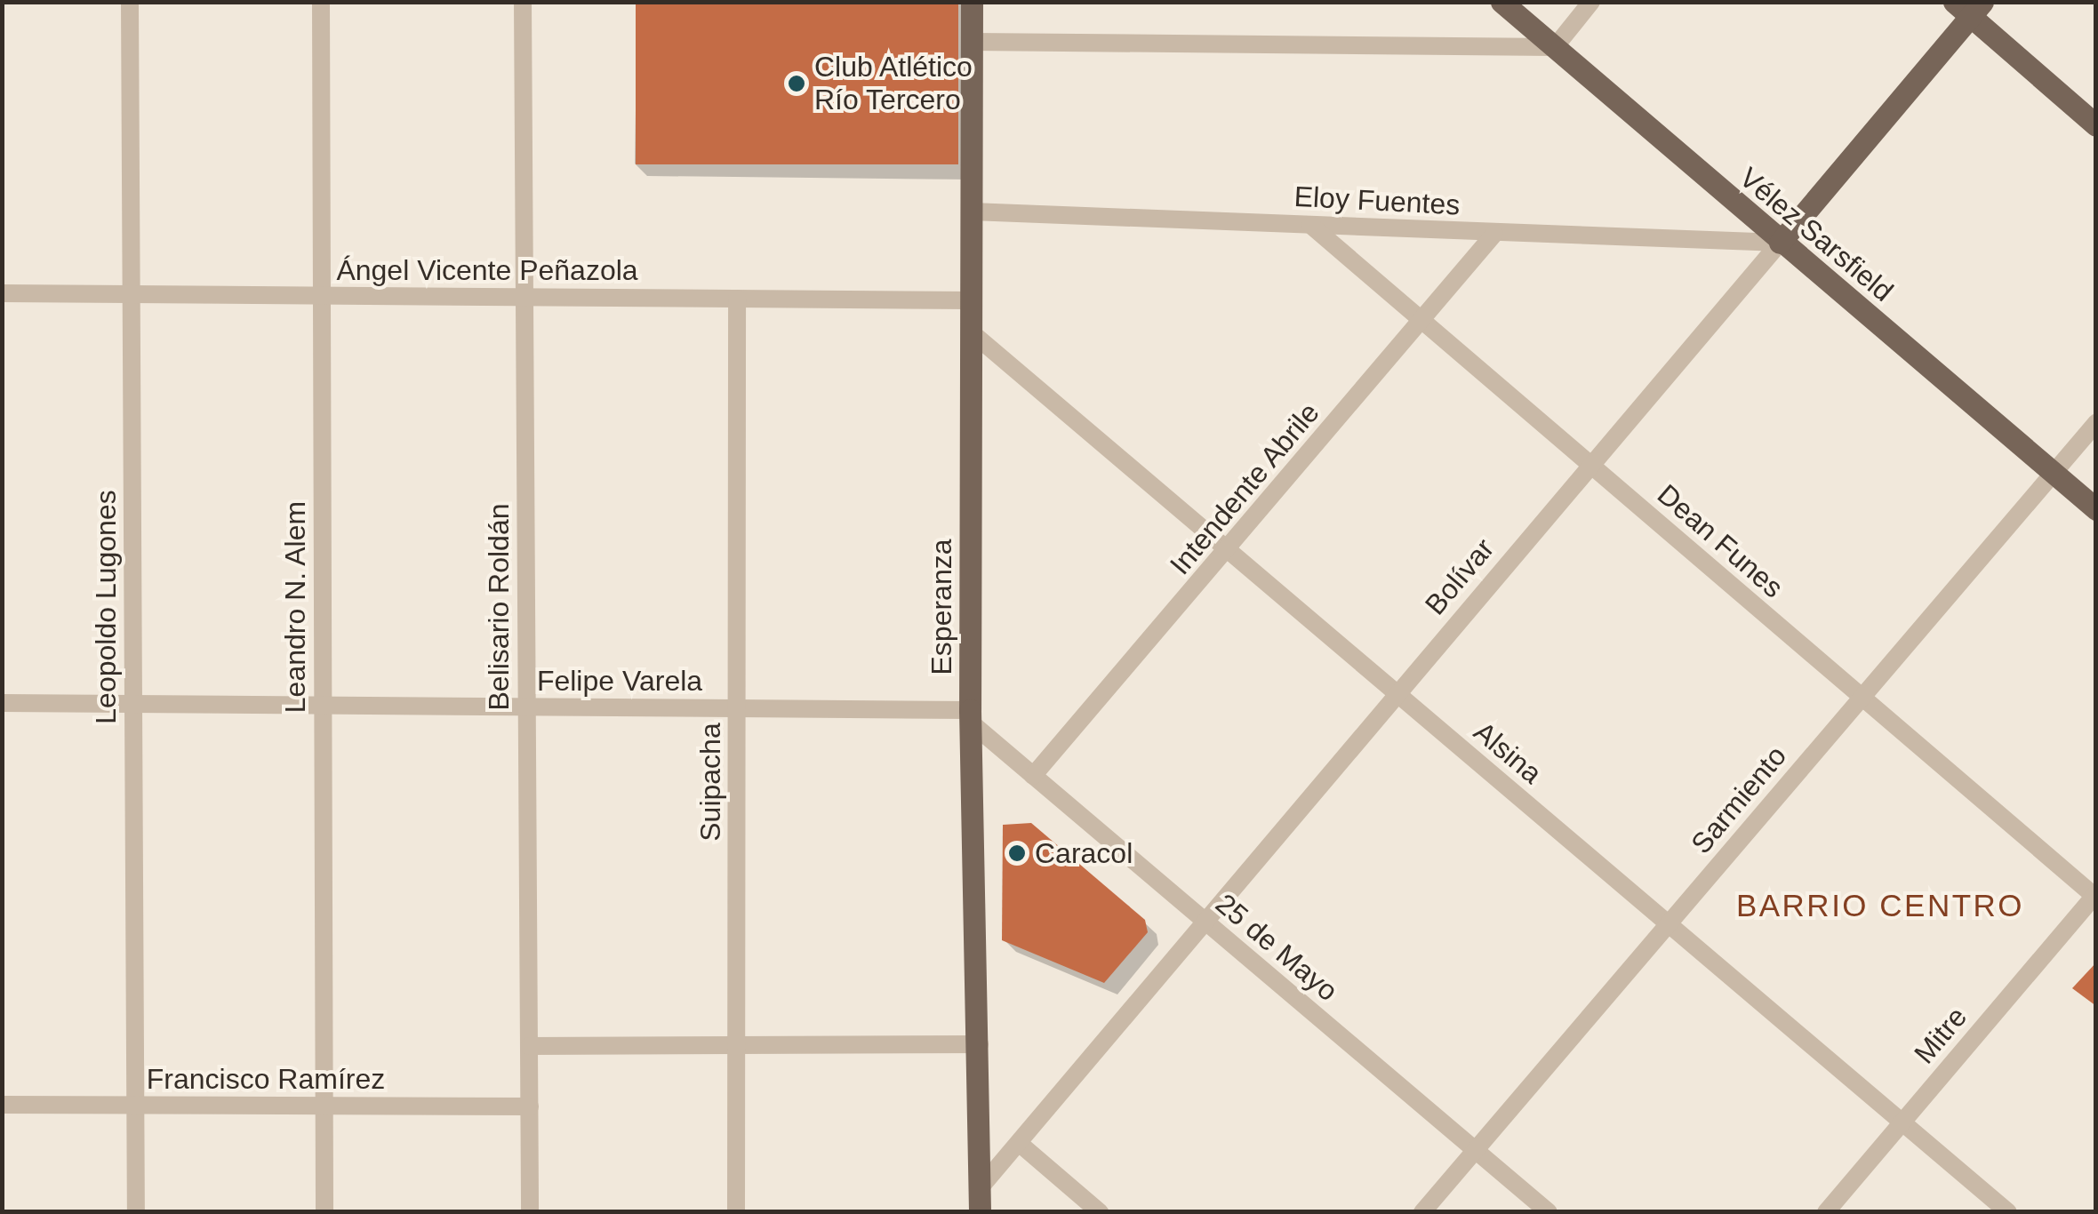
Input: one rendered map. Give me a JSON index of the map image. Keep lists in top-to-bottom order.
{
  "streets": {
    "main road": ["Vélez Sarsfield", "Bolívar", "Esperanza"],
    "street": [
      "Eloy Fuentes",
      "Ángel Vicente Peñazola",
      "Intendente Abrile",
      "Dean Funes",
      "Leopoldo Lugones",
      "Leandro N. Alem",
      "Belisario Roldán",
      "Felipe Varela",
      "Alsina",
      "Suipacha",
      "Sarmiento",
      "25 de Mayo",
      "Mitre",
      "Francisco Ramírez"
    ]
  },
  "crossings": [
    ["Eloy Fuentes", "Vélez Sarsfield"],
    ["Eloy Fuentes", "Intendente Abrile"],
    ["Eloy Fuentes", "Dean Funes"],
    ["Eloy Fuentes", "Bolívar"],
    ["Eloy Fuentes", "Esperanza"],
    ["Vélez Sarsfield", "Bolívar"],
    ["Vélez Sarsfield", "Sarmiento"],
    ["Ángel Vicente Peñazola", "Leopoldo Lugones"],
    ["Ángel Vicente Peñazola", "Leandro N. Alem"],
    ["Ángel Vicente Peñazola", "Belisario Roldán"],
    ["Ángel Vicente Peñazola", "Esperanza"],
    ["Ángel Vicente Peñazola", "Suipacha"],
    ["Intendente Abrile", "Dean Funes"],
    ["Intendente Abrile", "Alsina"],
    ["Intendente Abrile", "25 de Mayo"],
    ["Dean Funes", "Bolívar"],
    ["Dean Funes", "Sarmiento"],
    ["Dean Funes", "Mitre"],
    ["Bolívar", "Esperanza"],
    ["Bolívar", "Alsina"],
    ["Bolívar", "25 de Mayo"],
    ["Leopoldo Lugones", "Felipe Varela"],
    ["Leopoldo Lugones", "Francisco Ramírez"],
    ["Leandro N. Alem", "Felipe Varela"],
    ["Leandro N. Alem", "Francisco Ramírez"],
    ["Belisario Roldán", "Felipe Varela"],
    ["Belisario Roldán", "Francisco Ramírez"],
    ["Esperanza", "Felipe Varela"],
    ["Esperanza", "Alsina"],
    ["Esperanza", "25 de Mayo"],
    ["Felipe Varela", "Suipacha"],
    ["Felipe Varela", "25 de Mayo"],
    ["Alsina", "Sarmiento"],
    ["Alsina", "Mitre"],
    ["Sarmiento", "25 de Mayo"]
  ],
  "districts": ["BARRIO CENTRO"],
  "places": ["Club Atlético Río Tercero", "Caracol"]
}
